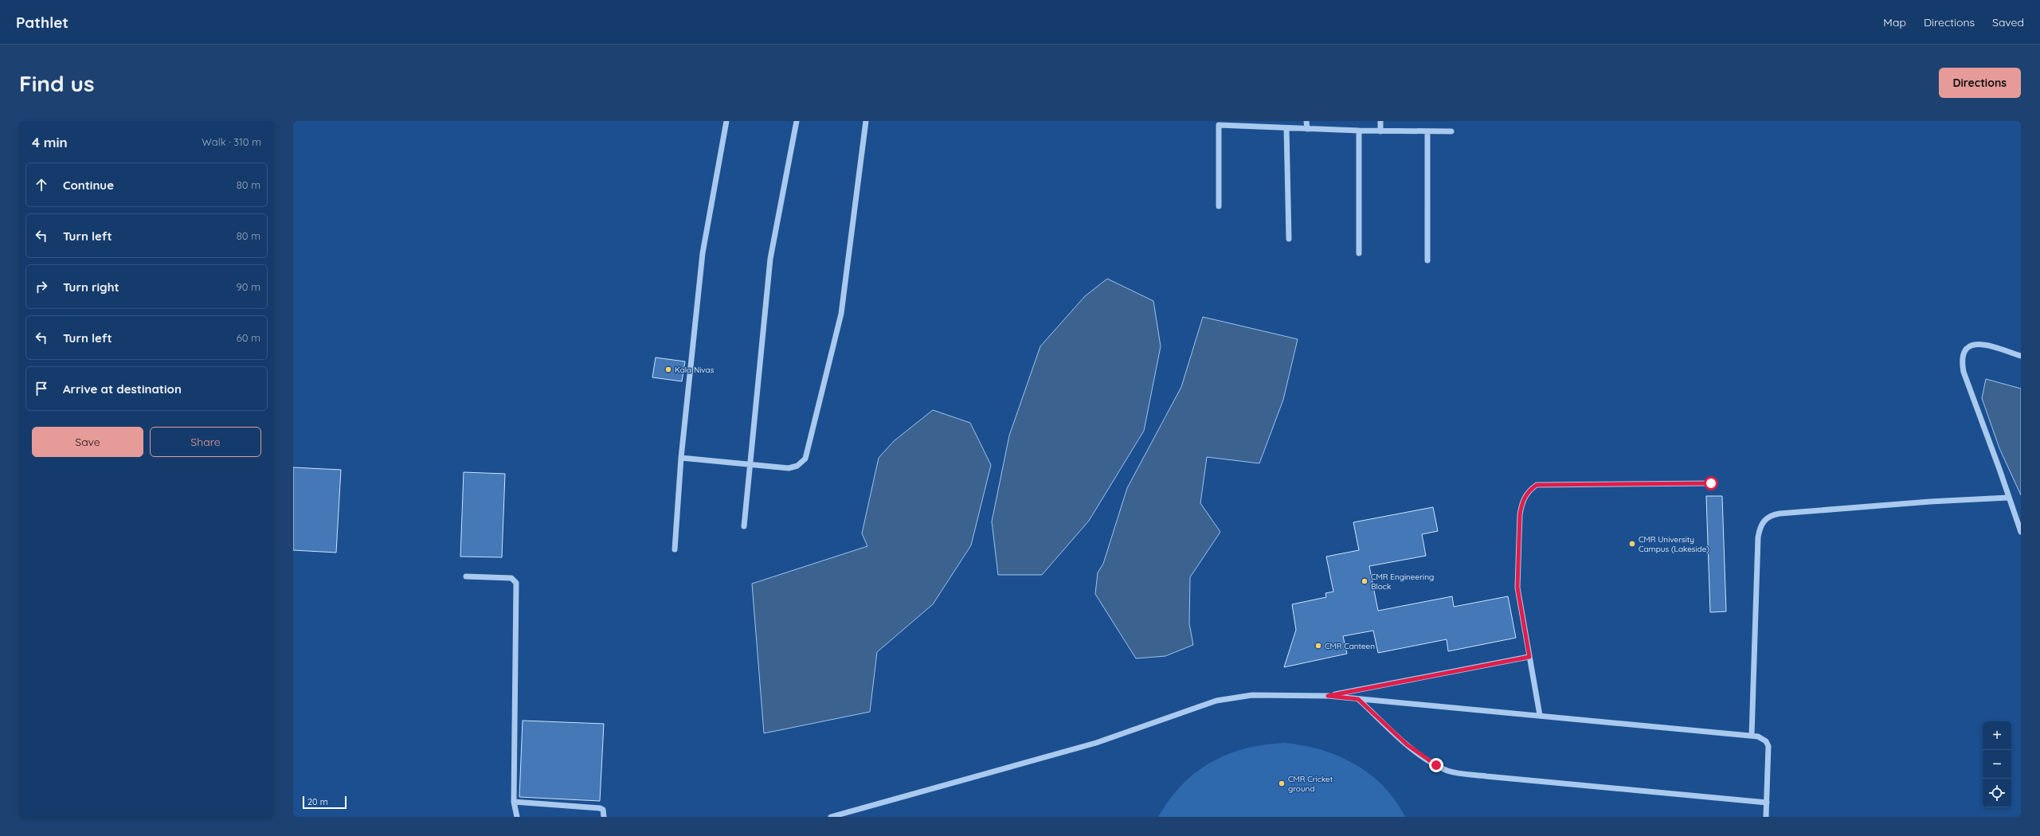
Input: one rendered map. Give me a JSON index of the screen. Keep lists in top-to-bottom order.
{
  "places": [
    "Kala Nivas",
    "CMR University Campus (Lakeside)",
    "CMR Engineering Block",
    "CMR Canteen",
    "CMR Cricket ground"
  ],
  "scale_bar": "20 m",
  "page": {
    "header": "Pathlet",
    "nav": ["Map", "Directions", "Saved"],
    "buttons": [
      "Directions",
      ["Save", "Share"]
    ],
    "title": "Find us",
    "heading": ["4 min", "Walk · 310 m"],
    "list": [
      ["Continue", "80 m"],
      ["Turn left", "80 m"],
      ["Turn right", "90 m"],
      ["Turn left", "60 m"],
      "Arrive at destination"
    ],
    "map_buttons": ["+", "−"],
    "scale": "20 m"
  }
}
